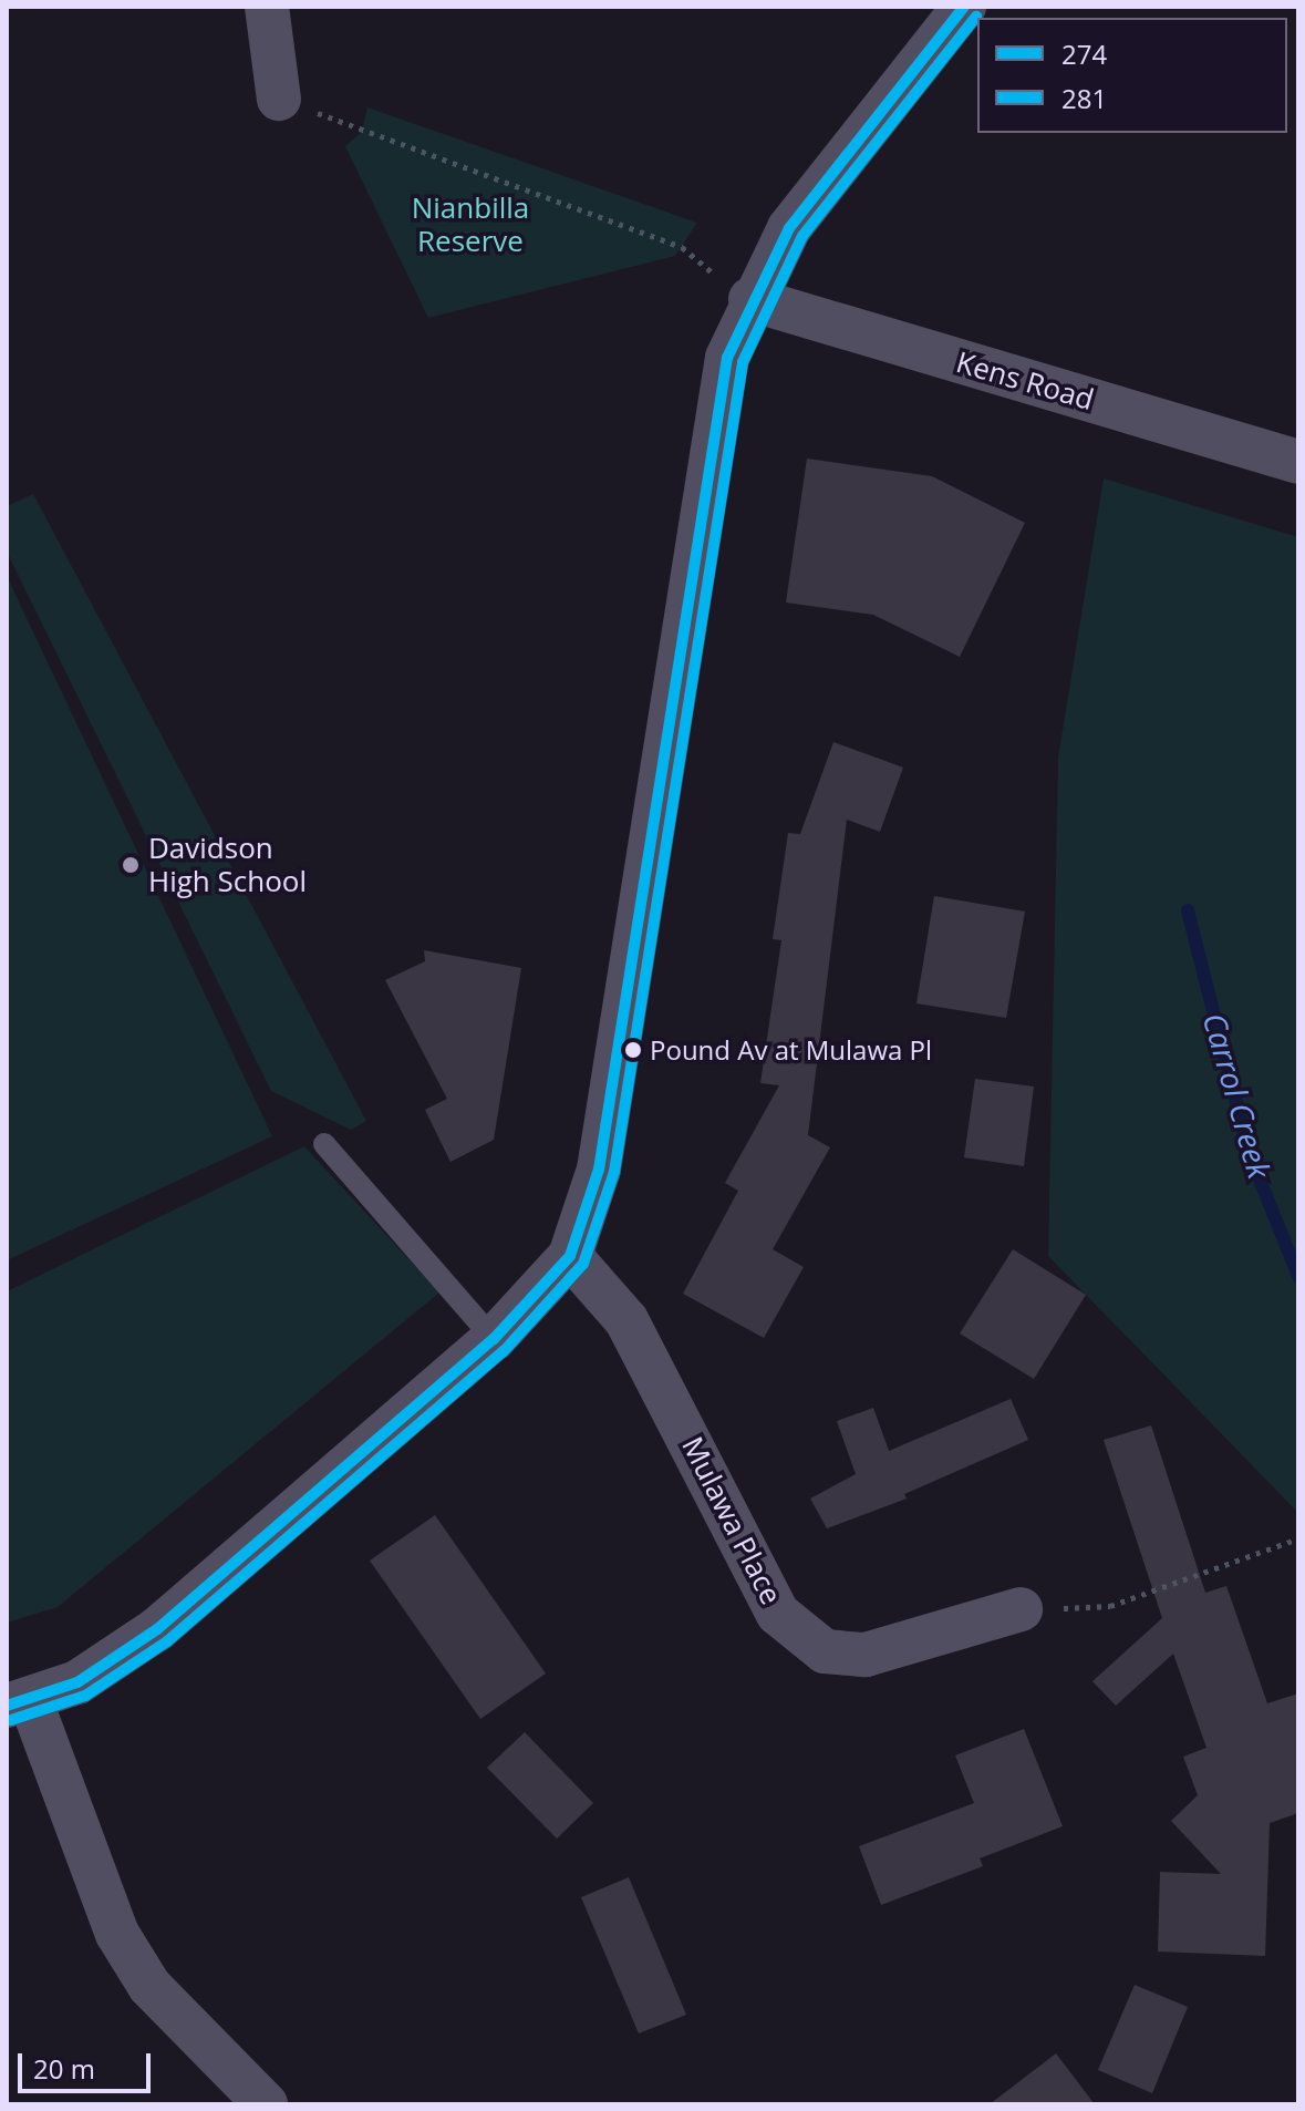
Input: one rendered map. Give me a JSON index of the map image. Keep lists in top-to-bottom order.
{
  "streets": {
    "street": ["Kens Road", "Mulawa Place"]
  },
  "water": ["Carrol Creek"],
  "parks": ["Nianbilla Reserve"],
  "places": ["Davidson High School", "Pound Av at Mulawa Pl"],
  "lines": ["transit line 274", "transit line 281"],
  "legend": ["274", "281"],
  "scale_bar": "20 m"
}
